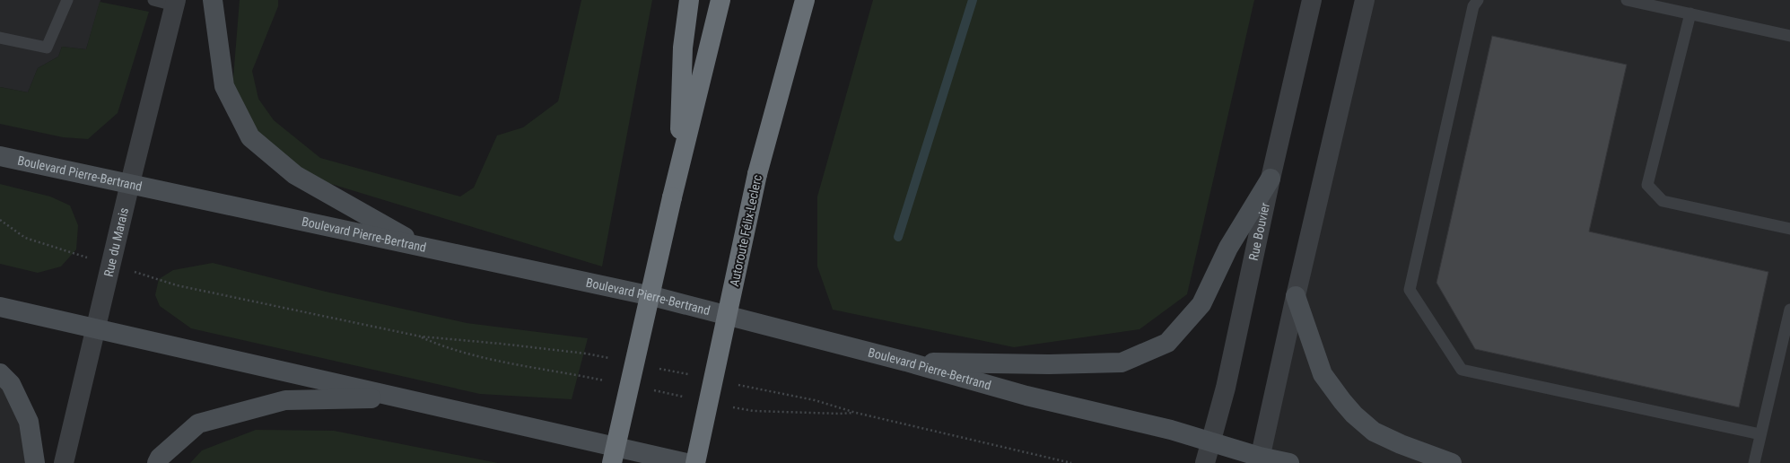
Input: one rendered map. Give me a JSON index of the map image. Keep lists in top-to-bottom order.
{
  "streets": {
    "highway": ["Autoroute Félix-Leclerc"],
    "main road": ["Boulevard Pierre-Bertrand"],
    "street": ["Rue Bouvier", "Rue du Marais"]
  },
  "crossings": [
    ["Boulevard Pierre-Bertrand", "Rue Bouvier"],
    ["Boulevard Pierre-Bertrand", "Rue du Marais"]
  ]
}
